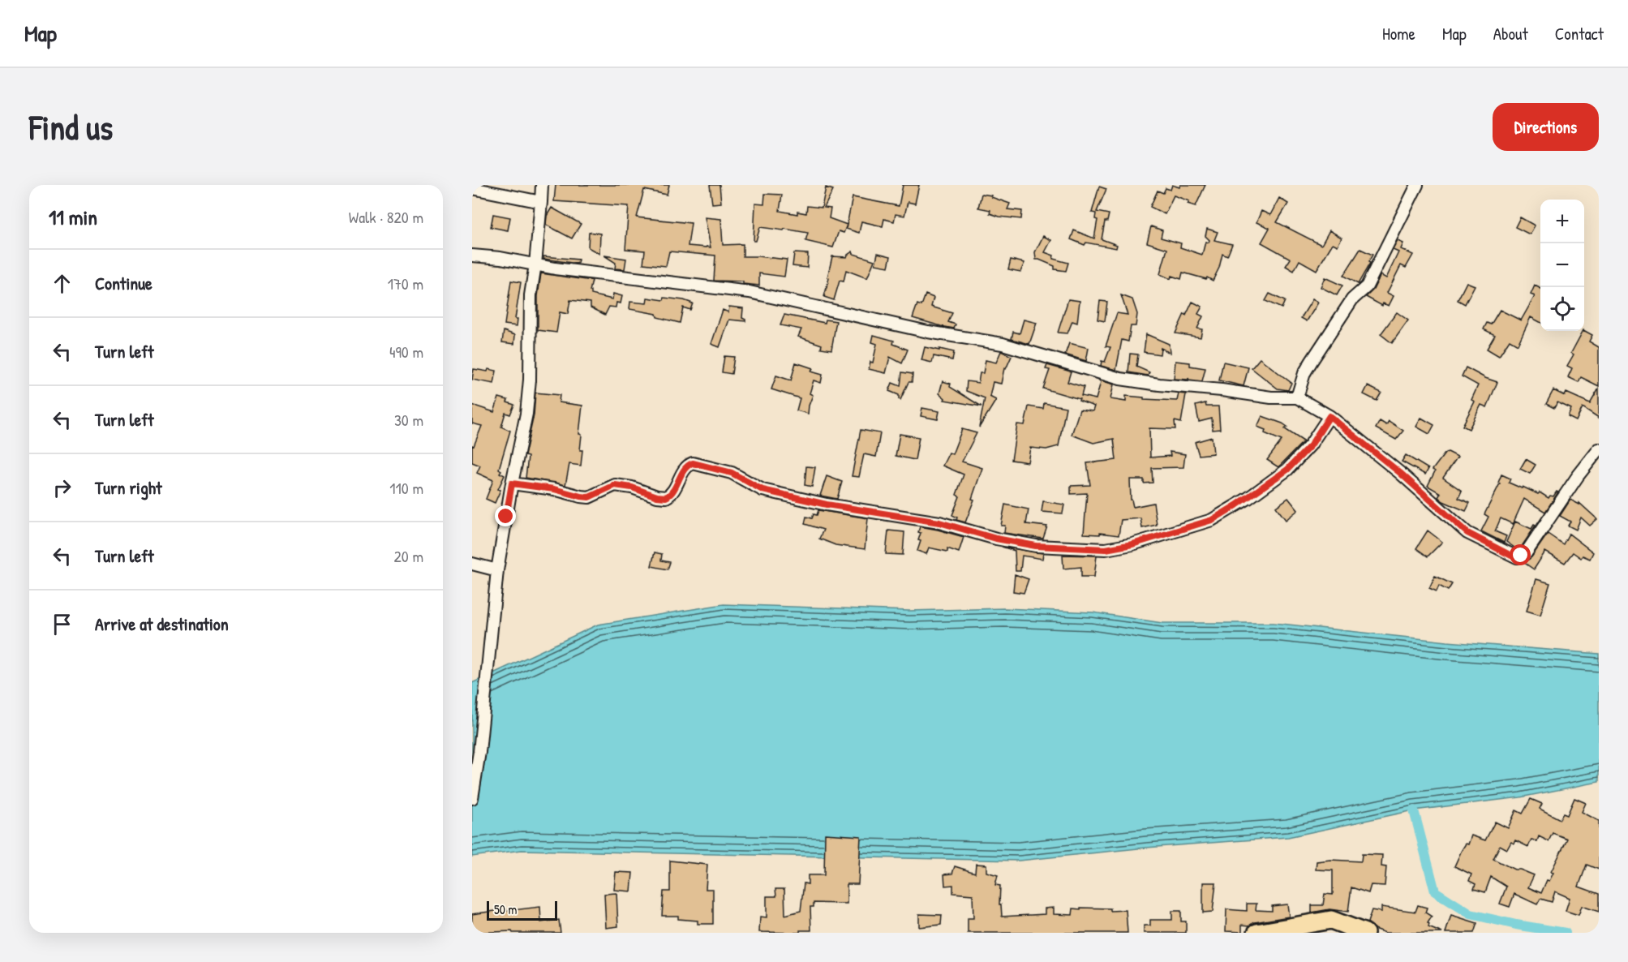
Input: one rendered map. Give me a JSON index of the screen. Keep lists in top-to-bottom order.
{
  "scale_bar": "50 m",
  "page": {
    "header": "Map",
    "nav": [
      "Home",
      "Map",
      "About",
      "Contact"
    ],
    "buttons": "Directions",
    "title": "Find us",
    "heading": ["11 min", "Walk · 820 m"],
    "map_buttons": ["+", "−"],
    "list": [
      ["Continue", "170 m"],
      ["Turn left", "490 m"],
      ["Turn left", "30 m"],
      ["Turn right", "110 m"],
      ["Turn left", "20 m"],
      "Arrive at destination"
    ],
    "scale": "50 m"
  }
}
